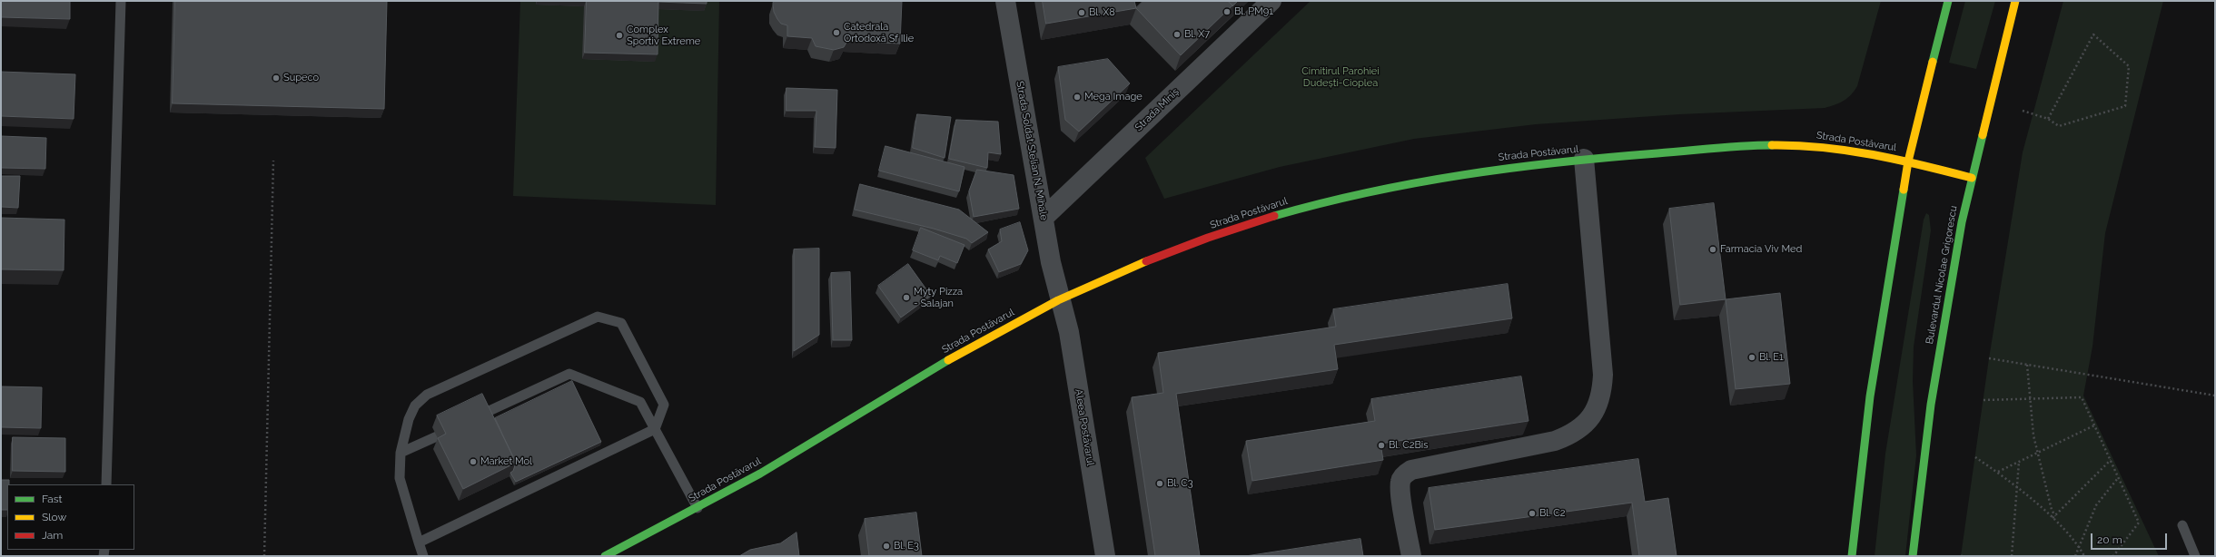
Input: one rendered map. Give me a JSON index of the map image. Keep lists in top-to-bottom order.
{
  "streets": {
    "street": [
      "Strada Miniș",
      "Strada Postăvarul",
      "Strada Soldat Stelian N. Mihale",
      "Bulevardul Nicolae Grigorescu",
      "Aleea Postăvarul"
    ]
  },
  "crossings": [
    ["Strada Miniș", "Strada Soldat Stelian N. Mihale"],
    ["Strada Postăvarul", "Strada Soldat Stelian N. Mihale"],
    ["Strada Postăvarul", "Bulevardul Nicolae Grigorescu"],
    ["Strada Postăvarul", "Aleea Postăvarul"],
    ["Strada Soldat Stelian N. Mihale", "Aleea Postăvarul"]
  ],
  "parks": ["Cimitirul Parohiei Dudești-Cioplea"],
  "places": [
    "Bl. PM91",
    "Bl. X8",
    "Catedrala Ortodoxă Sf Ilie",
    "Bl. X7",
    "Complex Sportiv Extreme",
    "Supeco",
    "Mega Image",
    "Farmacia Viv Med",
    "Myty Pizza - Salajan",
    "Bl. E1",
    "Bl. C2Bis",
    "Market Mol",
    "Bl. C3",
    "Bl. C2",
    "Bl. E3"
  ],
  "legend": ["Fast", "Slow", "Jam"],
  "scale_bar": "20 m"
}
